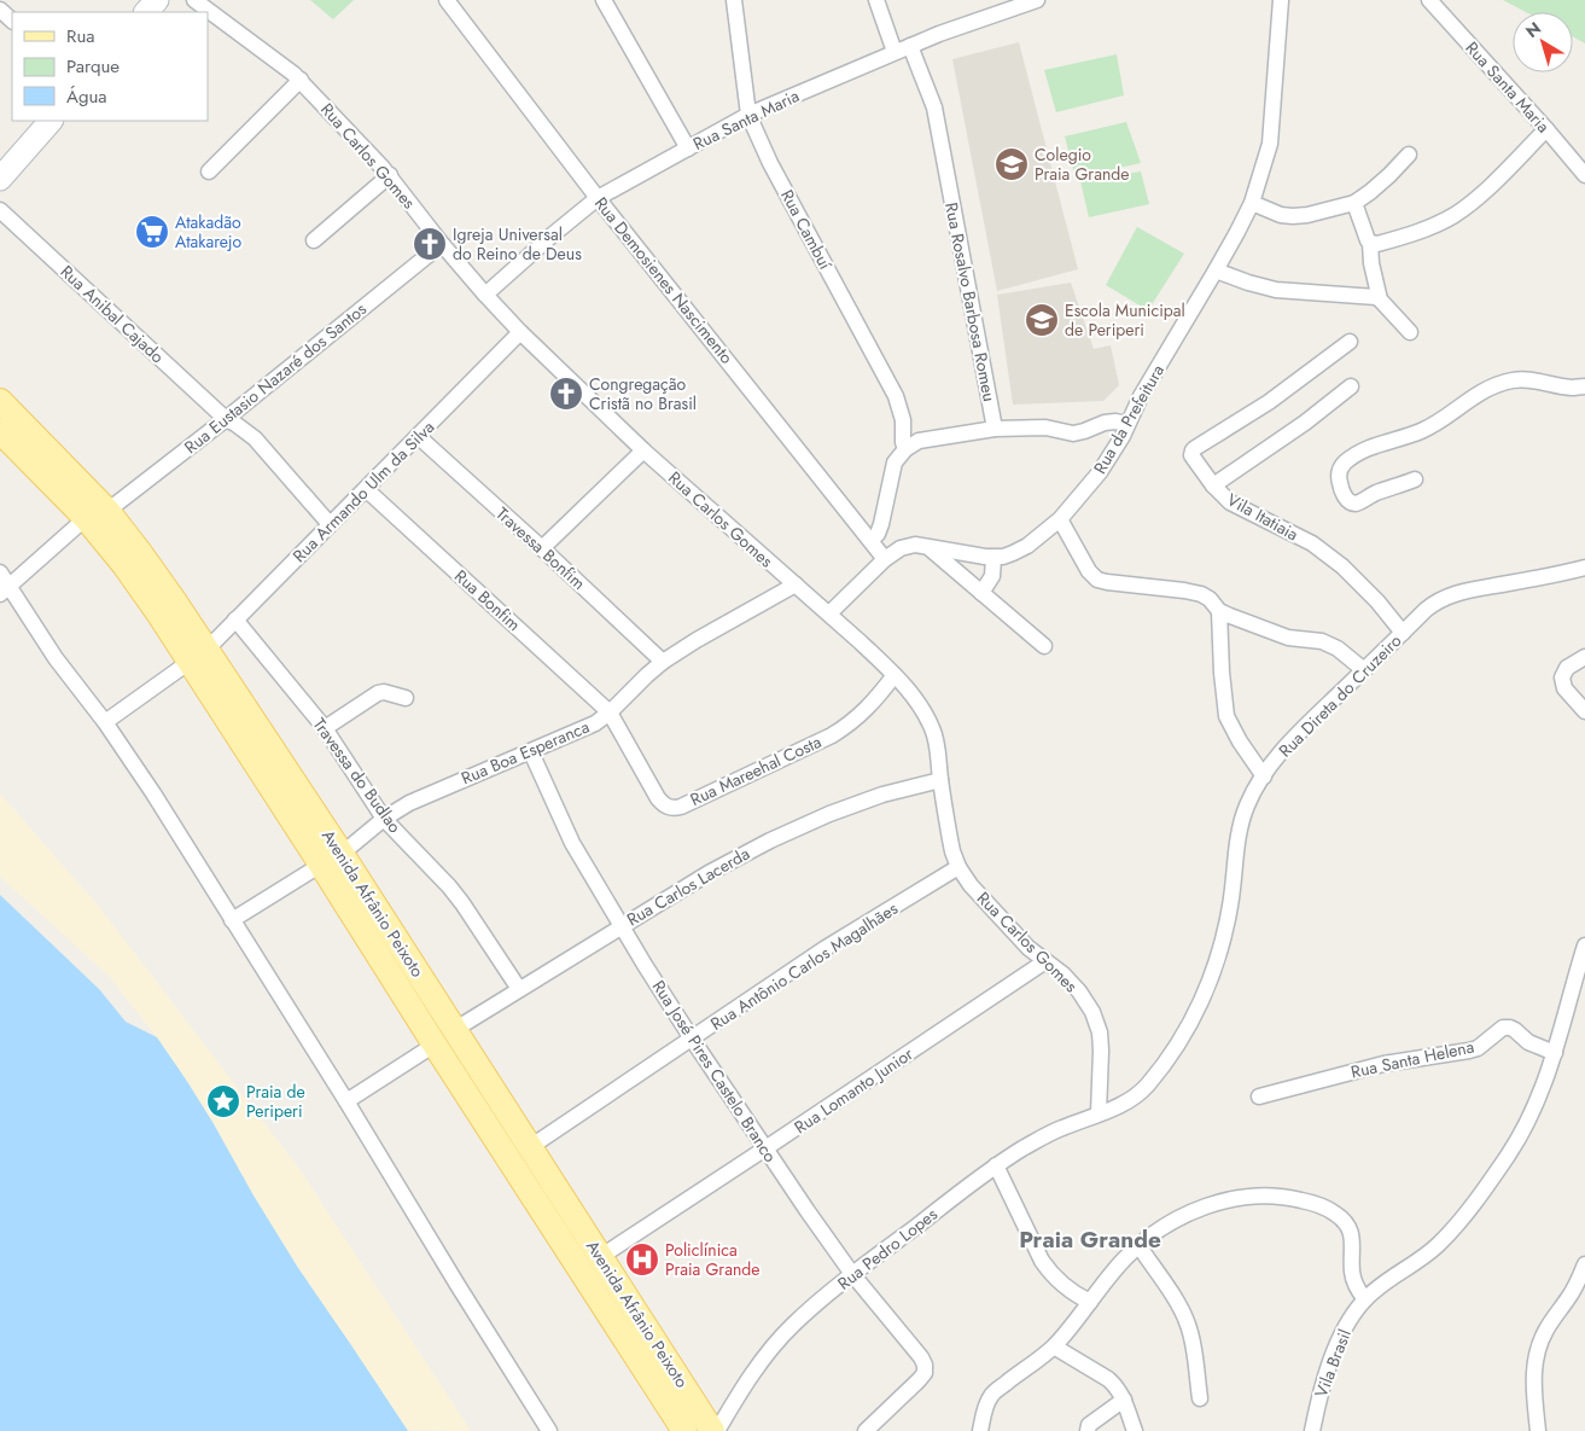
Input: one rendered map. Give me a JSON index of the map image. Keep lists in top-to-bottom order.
{
  "streets": {
    "main road": ["Avenida Afrânio Peixoto"],
    "street": [
      "Rua Santa Maria",
      "Rua Carlos Gomes",
      "Rua Cambuí",
      "Rua Demosienes Nascimento",
      "Rua Rosalvo Barbosa Romeu",
      "Rua Anibal Cajado",
      "Rua Eustasio Nazaré dos Santos",
      "Rua da Prefeitura",
      "Rua Armando Ulm da Silva",
      "Vila Itatiaia",
      "Travessa Bonfim",
      "Rua Bonfim",
      "Rua Direta do Cruzeiro",
      "Rua Boa Esperanca",
      "Rua Mareehal Costa",
      "Travessa do Budlao",
      "Rua Carlos Lacerda",
      "Rua Antônio Carlos Magalhães",
      "Rua Santa Helena",
      "Rua José Pires Castelo Branco",
      "Rua Lomanto Junior",
      "Rua Pedro Lopes",
      "Vila Brasil"
    ]
  },
  "crossings": [
    ["Rua Santa Maria", "Rua Carlos Gomes"],
    ["Rua Santa Maria", "Rua Cambuí"],
    ["Rua Santa Maria", "Rua Demosienes Nascimento"],
    ["Rua Santa Maria", "Rua Rosalvo Barbosa Romeu"],
    ["Rua Carlos Gomes", "Rua Eustasio Nazaré dos Santos"],
    ["Rua Carlos Gomes", "Rua da Prefeitura"],
    ["Rua Carlos Gomes", "Rua Armando Ulm da Silva"],
    ["Rua Carlos Gomes", "Rua Direta do Cruzeiro"],
    ["Rua Carlos Gomes", "Rua Boa Esperanca"],
    ["Rua Carlos Gomes", "Rua Mareehal Costa"],
    ["Rua Carlos Gomes", "Rua Carlos Lacerda"],
    ["Rua Carlos Gomes", "Rua Antônio Carlos Magalhães"],
    ["Rua Carlos Gomes", "Rua Lomanto Junior"],
    ["Rua Carlos Gomes", "Rua Pedro Lopes"],
    ["Rua Demosienes Nascimento", "Rua da Prefeitura"],
    ["Rua Anibal Cajado", "Rua Eustasio Nazaré dos Santos"],
    ["Rua Anibal Cajado", "Rua Armando Ulm da Silva"],
    ["Rua Eustasio Nazaré dos Santos", "Avenida Afrânio Peixoto"],
    ["Rua Armando Ulm da Silva", "Travessa Bonfim"],
    ["Rua Armando Ulm da Silva", "Rua Bonfim"],
    ["Rua Armando Ulm da Silva", "Travessa do Budlao"],
    ["Rua Armando Ulm da Silva", "Avenida Afrânio Peixoto"],
    ["Vila Itatiaia", "Rua Direta do Cruzeiro"],
    ["Travessa Bonfim", "Rua Boa Esperanca"],
    ["Rua Bonfim", "Rua Boa Esperanca"],
    ["Rua Bonfim", "Rua Mareehal Costa"],
    ["Rua Direta do Cruzeiro", "Rua Pedro Lopes"],
    ["Rua Boa Esperanca", "Rua Mareehal Costa"],
    ["Rua Boa Esperanca", "Travessa do Budlao"],
    ["Rua Boa Esperanca", "Avenida Afrânio Peixoto"],
    ["Rua Boa Esperanca", "Rua José Pires Castelo Branco"],
    ["Travessa do Budlao", "Rua Carlos Lacerda"],
    ["Rua Carlos Lacerda", "Avenida Afrânio Peixoto"],
    ["Rua Carlos Lacerda", "Rua José Pires Castelo Branco"],
    ["Avenida Afrânio Peixoto", "Rua Antônio Carlos Magalhães"],
    ["Avenida Afrânio Peixoto", "Rua Lomanto Junior"],
    ["Rua Antônio Carlos Magalhães", "Rua José Pires Castelo Branco"],
    ["Rua Santa Helena", "Vila Brasil"],
    ["Rua José Pires Castelo Branco", "Rua Lomanto Junior"],
    ["Rua José Pires Castelo Branco", "Rua Pedro Lopes"]
  ],
  "districts": ["Praia Grande"],
  "places": {
    "school or university": ["Colegio Praia Grande", "Escola Municipal de Periperi"],
    "supermarket": ["Atakadão Atakarejo"],
    "church": ["Igreja Universal do Reino de Deus", "Congregação Cristã no Brasil"],
    "place": ["Praia de Periperi"],
    "hospital": ["Policlínica Praia Grande"]
  },
  "legend": ["Rua", "Parque", "Água"],
  "north": "top left"
}
